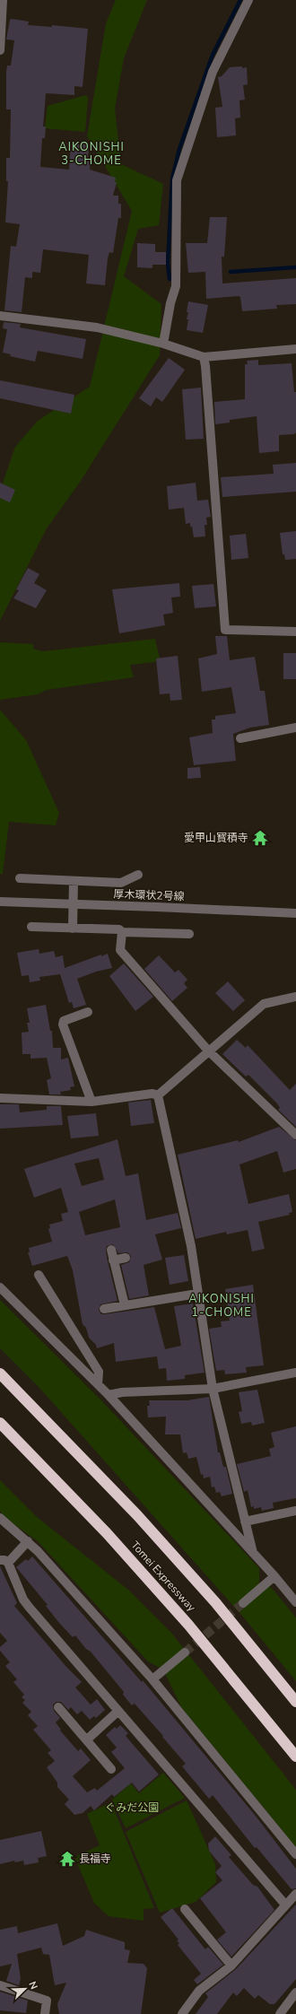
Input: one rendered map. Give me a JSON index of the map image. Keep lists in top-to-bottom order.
{
  "streets": {
    "highway": ["Tomei Expressway"],
    "street": ["厚木環状2号線"]
  },
  "districts": ["AIKONISHI 3-CHOME", "AIKONISHI 1-CHOME"],
  "parks": ["ぐみだ公園"],
  "places": {
    "temple": ["愛甲山寳積寺", "長福寺"]
  },
  "north": "top right"
}
